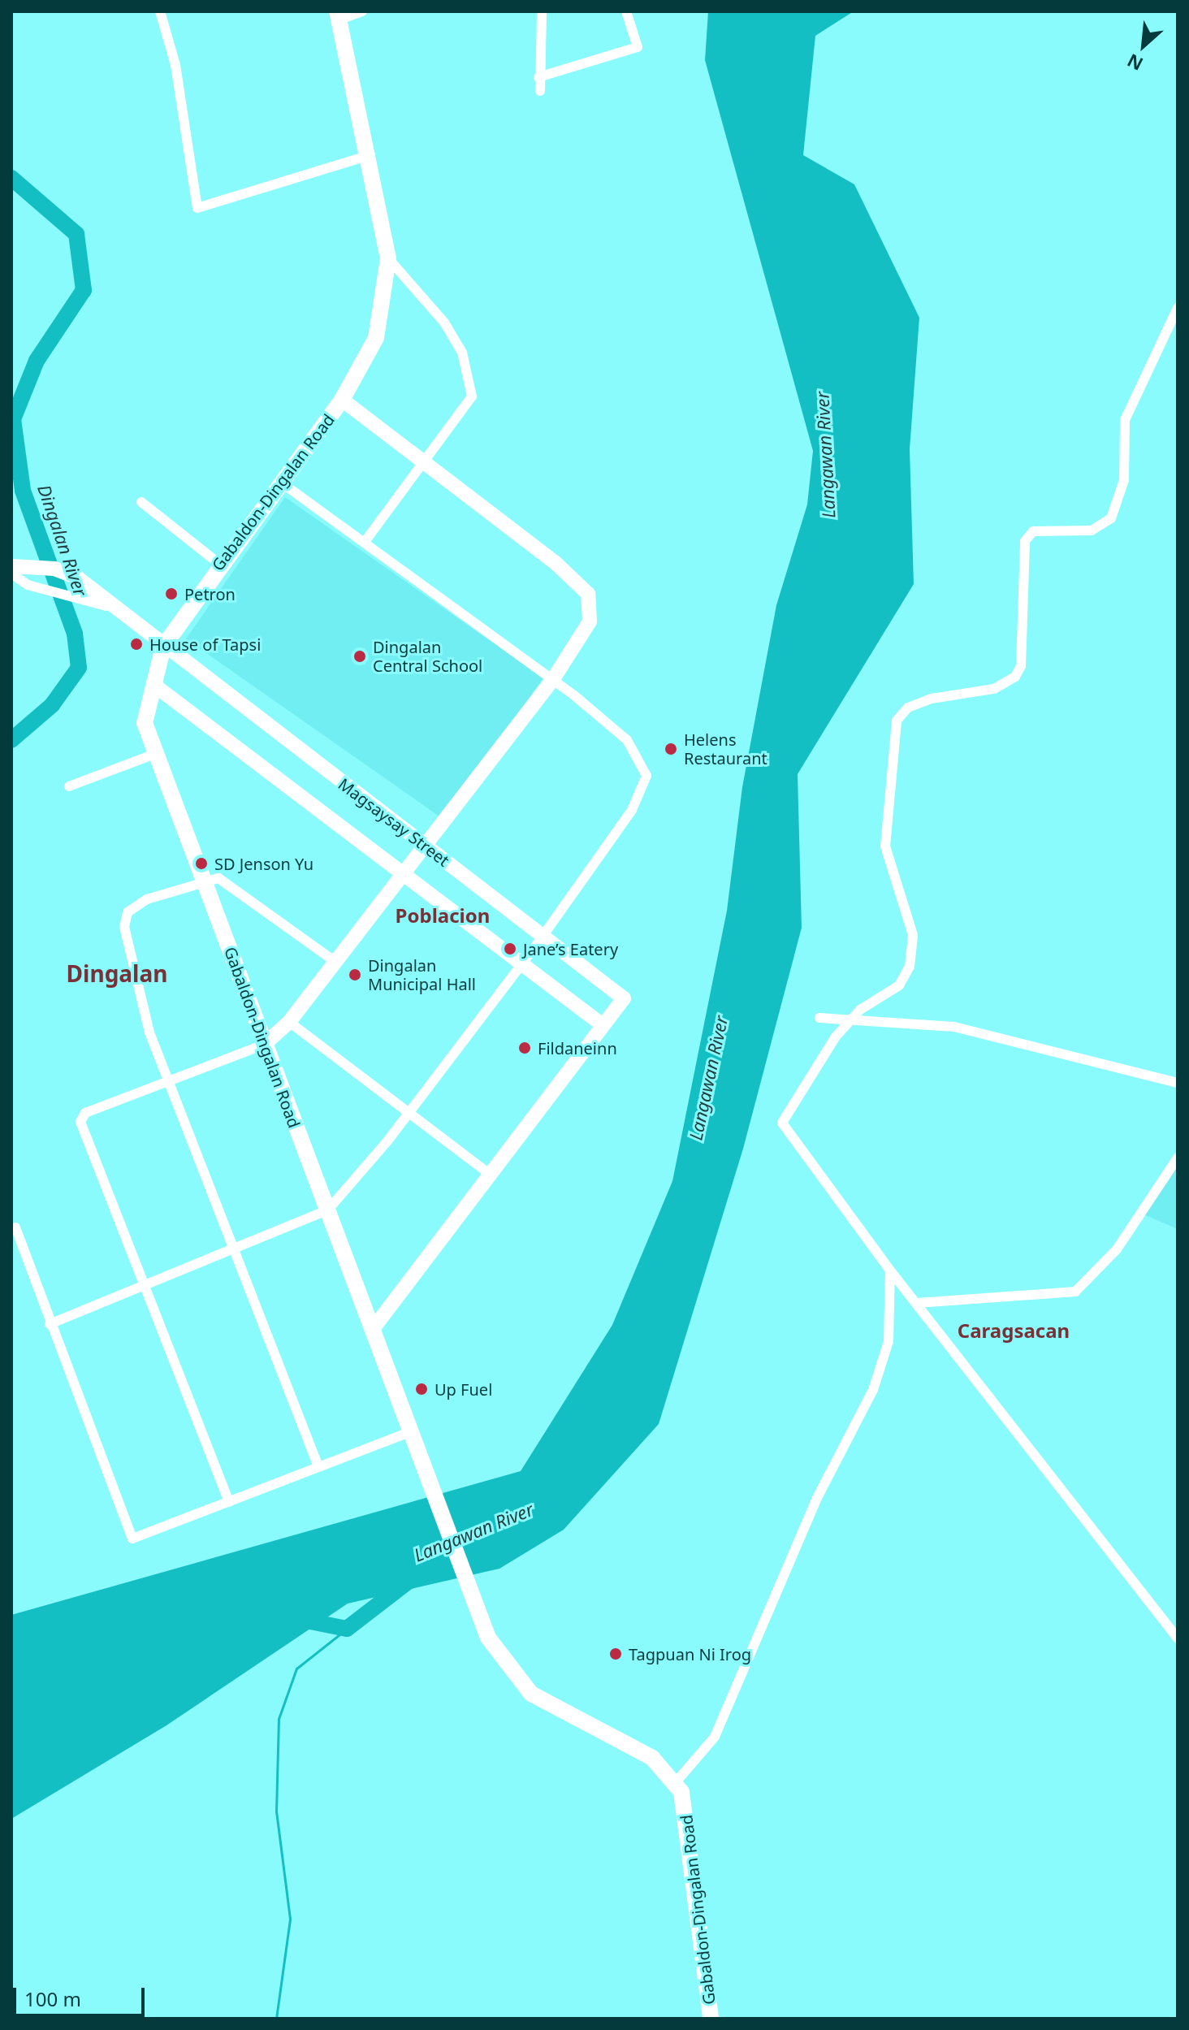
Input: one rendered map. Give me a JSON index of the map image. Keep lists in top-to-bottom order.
{
  "streets": {
    "main road": ["Gabaldon-Dingalan Road"],
    "street": ["Magsaysay Street"]
  },
  "crossings": [
    ["Gabaldon-Dingalan Road", "Magsaysay Street"]
  ],
  "districts": ["Poblacion", "Dingalan", "Caragsacan"],
  "water": ["Langawan River", "Dingalan River"],
  "places": [
    "Petron",
    "House of Tapsi",
    "Dingalan Central School",
    "Helens Restaurant",
    "SD Jenson Yu",
    "Jane’s Eatery",
    "Dingalan Municipal Hall",
    "Fildaneinn",
    "Up Fuel",
    "Tagpuan Ni Irog"
  ],
  "scale_bar": "100 m",
  "north": "bottom left"
}
